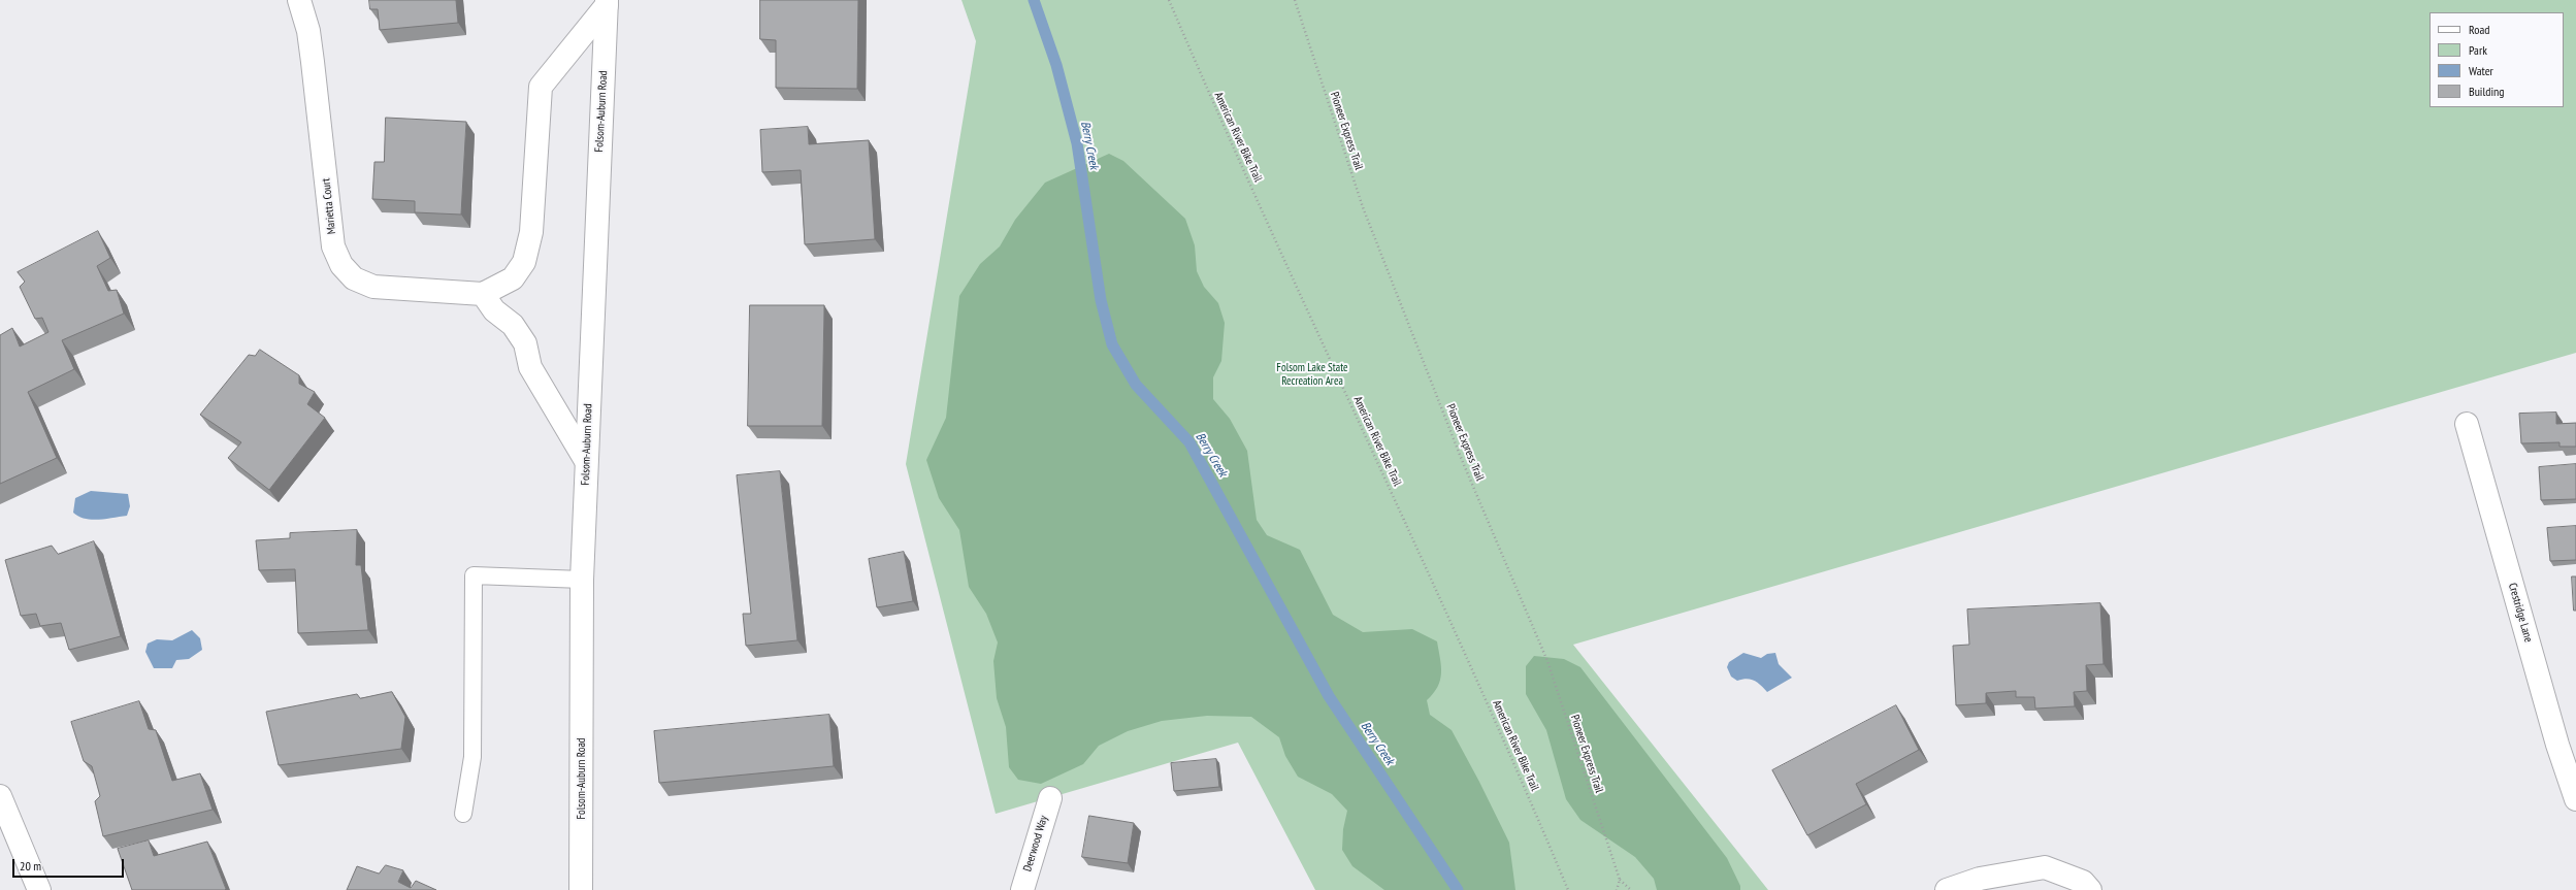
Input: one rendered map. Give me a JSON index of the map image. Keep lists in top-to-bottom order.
{
  "streets": {
    "street": [
      "Folsom-Auburn Road",
      "Marietta Court",
      "Crestridge Lane",
      "Deerwood Way"
    ],
    "path": ["Pioneer Express Trail", "American River Bike Trail"]
  },
  "water": ["Berry Creek"],
  "parks": ["Folsom Lake State Recreation Area"],
  "legend": [
    "Road",
    "Park",
    "Water",
    "Building"
  ],
  "scale_bar": "20 m"
}
